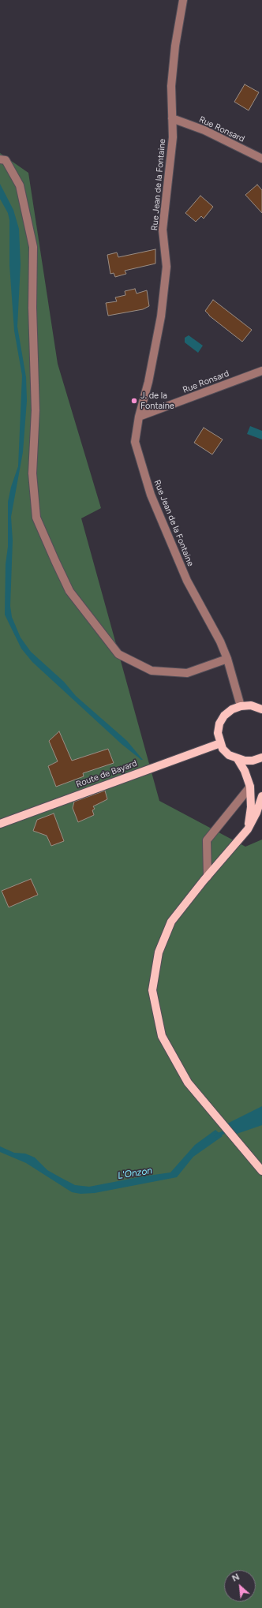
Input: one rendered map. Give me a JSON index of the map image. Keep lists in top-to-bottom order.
{
  "streets": {
    "main road": ["Route de Bayard"],
    "street": ["Rue Ronsard", "Rue Jean de la Fontaine"]
  },
  "crossings": [
    ["Rue Ronsard", "Rue Jean de la Fontaine"]
  ],
  "water": ["L'Onzon"],
  "places": ["J. de la Fontaine"],
  "north": "top left"
}
